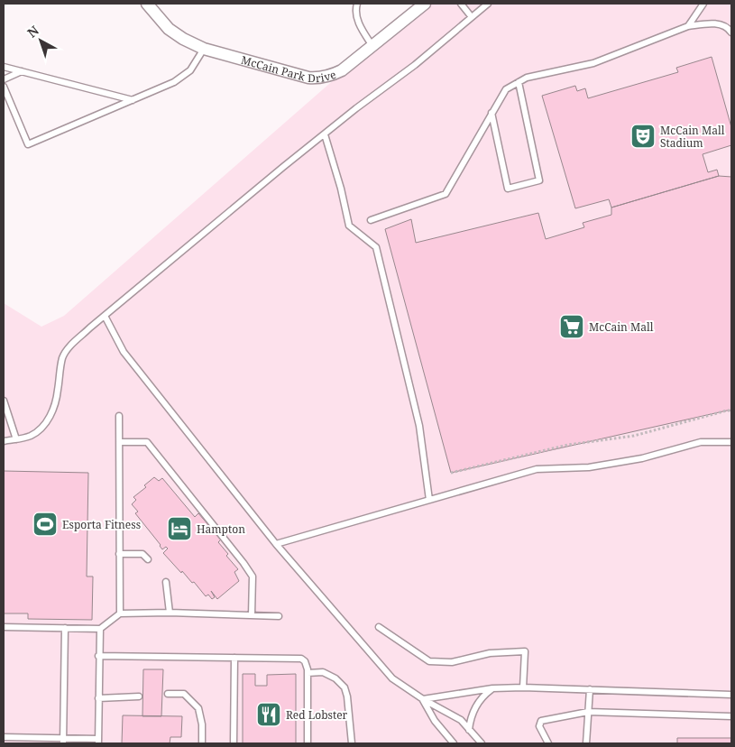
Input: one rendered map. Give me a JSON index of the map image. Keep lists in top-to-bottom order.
{
  "streets": {
    "street": ["McCain Park Drive"]
  },
  "places": {
    "theatre": ["McCain Mall Stadium"],
    "supermarket": ["McCain Mall"],
    "sports": ["Esporta Fitness"],
    "hotel": ["Hampton"],
    "restaurant": ["Red Lobster"]
  },
  "north": "top left"
}
